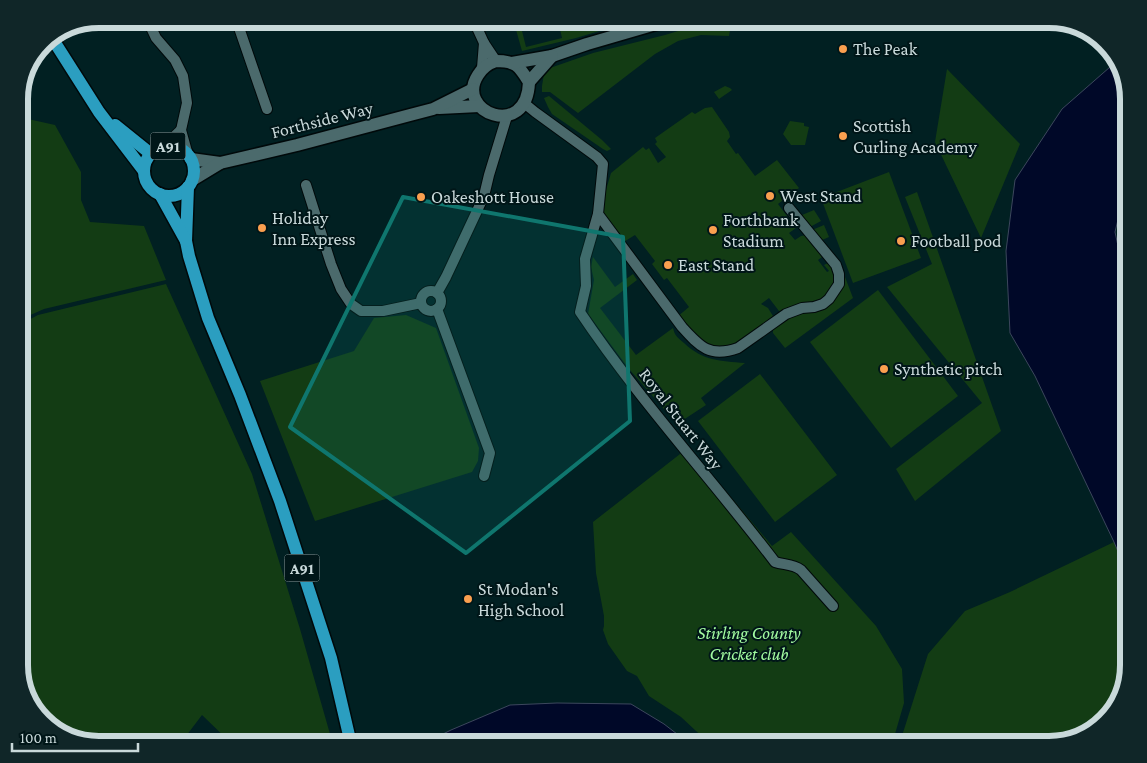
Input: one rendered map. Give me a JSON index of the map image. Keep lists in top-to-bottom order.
{
  "streets": {
    "main road": ["A91"],
    "street": ["Forthside Way", "Royal Stuart Way"]
  },
  "crossings": [
    ["Forthside Way", "A91"],
    ["Forthside Way", "Royal Stuart Way"]
  ],
  "parks": ["Stirling County Cricket club"],
  "places": [
    "The Peak",
    "Scottish Curling Academy",
    "West Stand",
    "Oakeshott House",
    "Holiday Inn Express",
    "Forthbank Stadium",
    "Football pod",
    "East Stand",
    "Synthetic pitch",
    "St Modan's High School"
  ],
  "scale_bar": "100 m"
}
